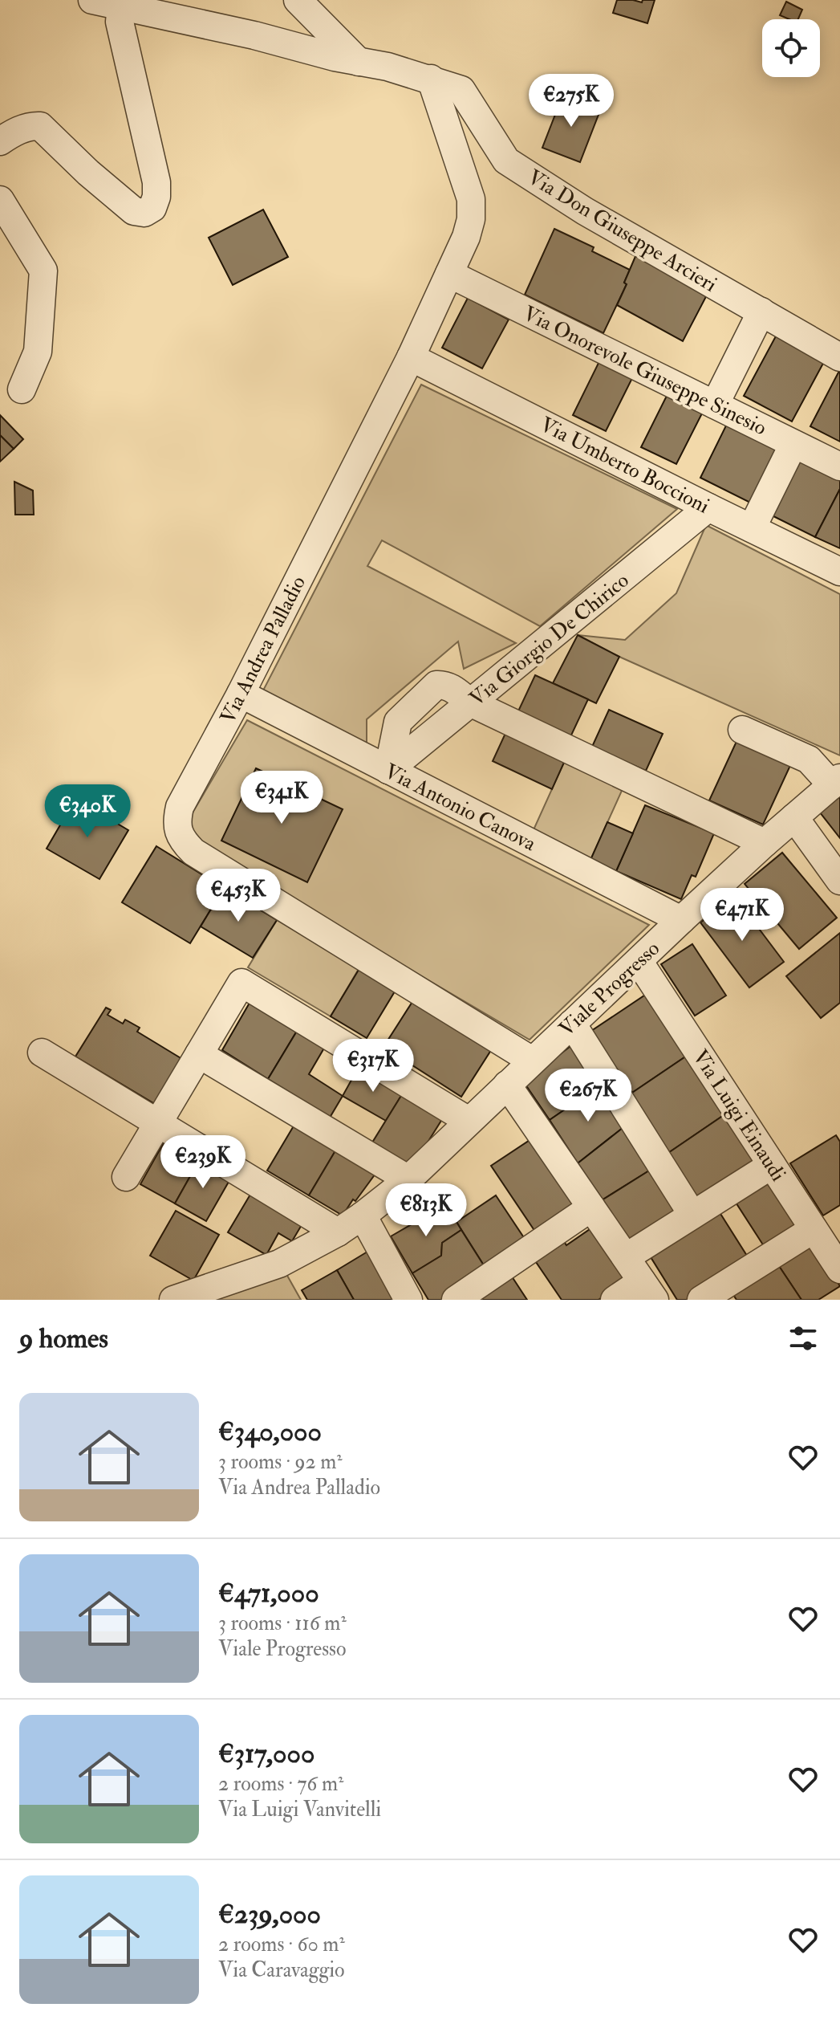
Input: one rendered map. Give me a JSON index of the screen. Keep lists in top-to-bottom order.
{
  "streets": {
    "street": [
      "Via Don Giuseppe Arcieri",
      "Via Onorevole Giuseppe Sinesio",
      "Via Umberto Boccioni",
      "Via Giorgio De Chirico",
      "Via Andrea Palladio",
      "Via Antonio Canova",
      "Viale Progresso",
      "Via Luigi Einaudi"
    ]
  },
  "crossings": [
    ["Via Don Giuseppe Arcieri", "Via Andrea Palladio"],
    ["Via Onorevole Giuseppe Sinesio", "Via Andrea Palladio"],
    ["Via Umberto Boccioni", "Via Giorgio De Chirico"],
    ["Via Umberto Boccioni", "Via Andrea Palladio"],
    ["Via Giorgio De Chirico", "Via Antonio Canova"],
    ["Via Andrea Palladio", "Via Antonio Canova"],
    ["Via Andrea Palladio", "Viale Progresso"],
    ["Via Antonio Canova", "Viale Progresso"],
    ["Viale Progresso", "Via Luigi Einaudi"]
  ],
  "page": {
    "price": [
      "€275K",
      "€341K",
      "€340K",
      "€453K",
      "€471K",
      "€317K",
      "€267K",
      "€239K",
      "€813K"
    ],
    "heading": "9 homes",
    "list": [
      {
        "name": "€340,000",
        "note": "3 rooms · 92 m² · Via Andrea Palladio"
      },
      {
        "name": "€471,000",
        "note": "3 rooms · 116 m² · Viale Progresso"
      },
      {
        "name": "€317,000",
        "note": "2 rooms · 76 m² · Via Luigi Vanvitelli"
      },
      {
        "name": "€239,000",
        "note": "2 rooms · 60 m² · Via Caravaggio"
      }
    ]
  }
}
